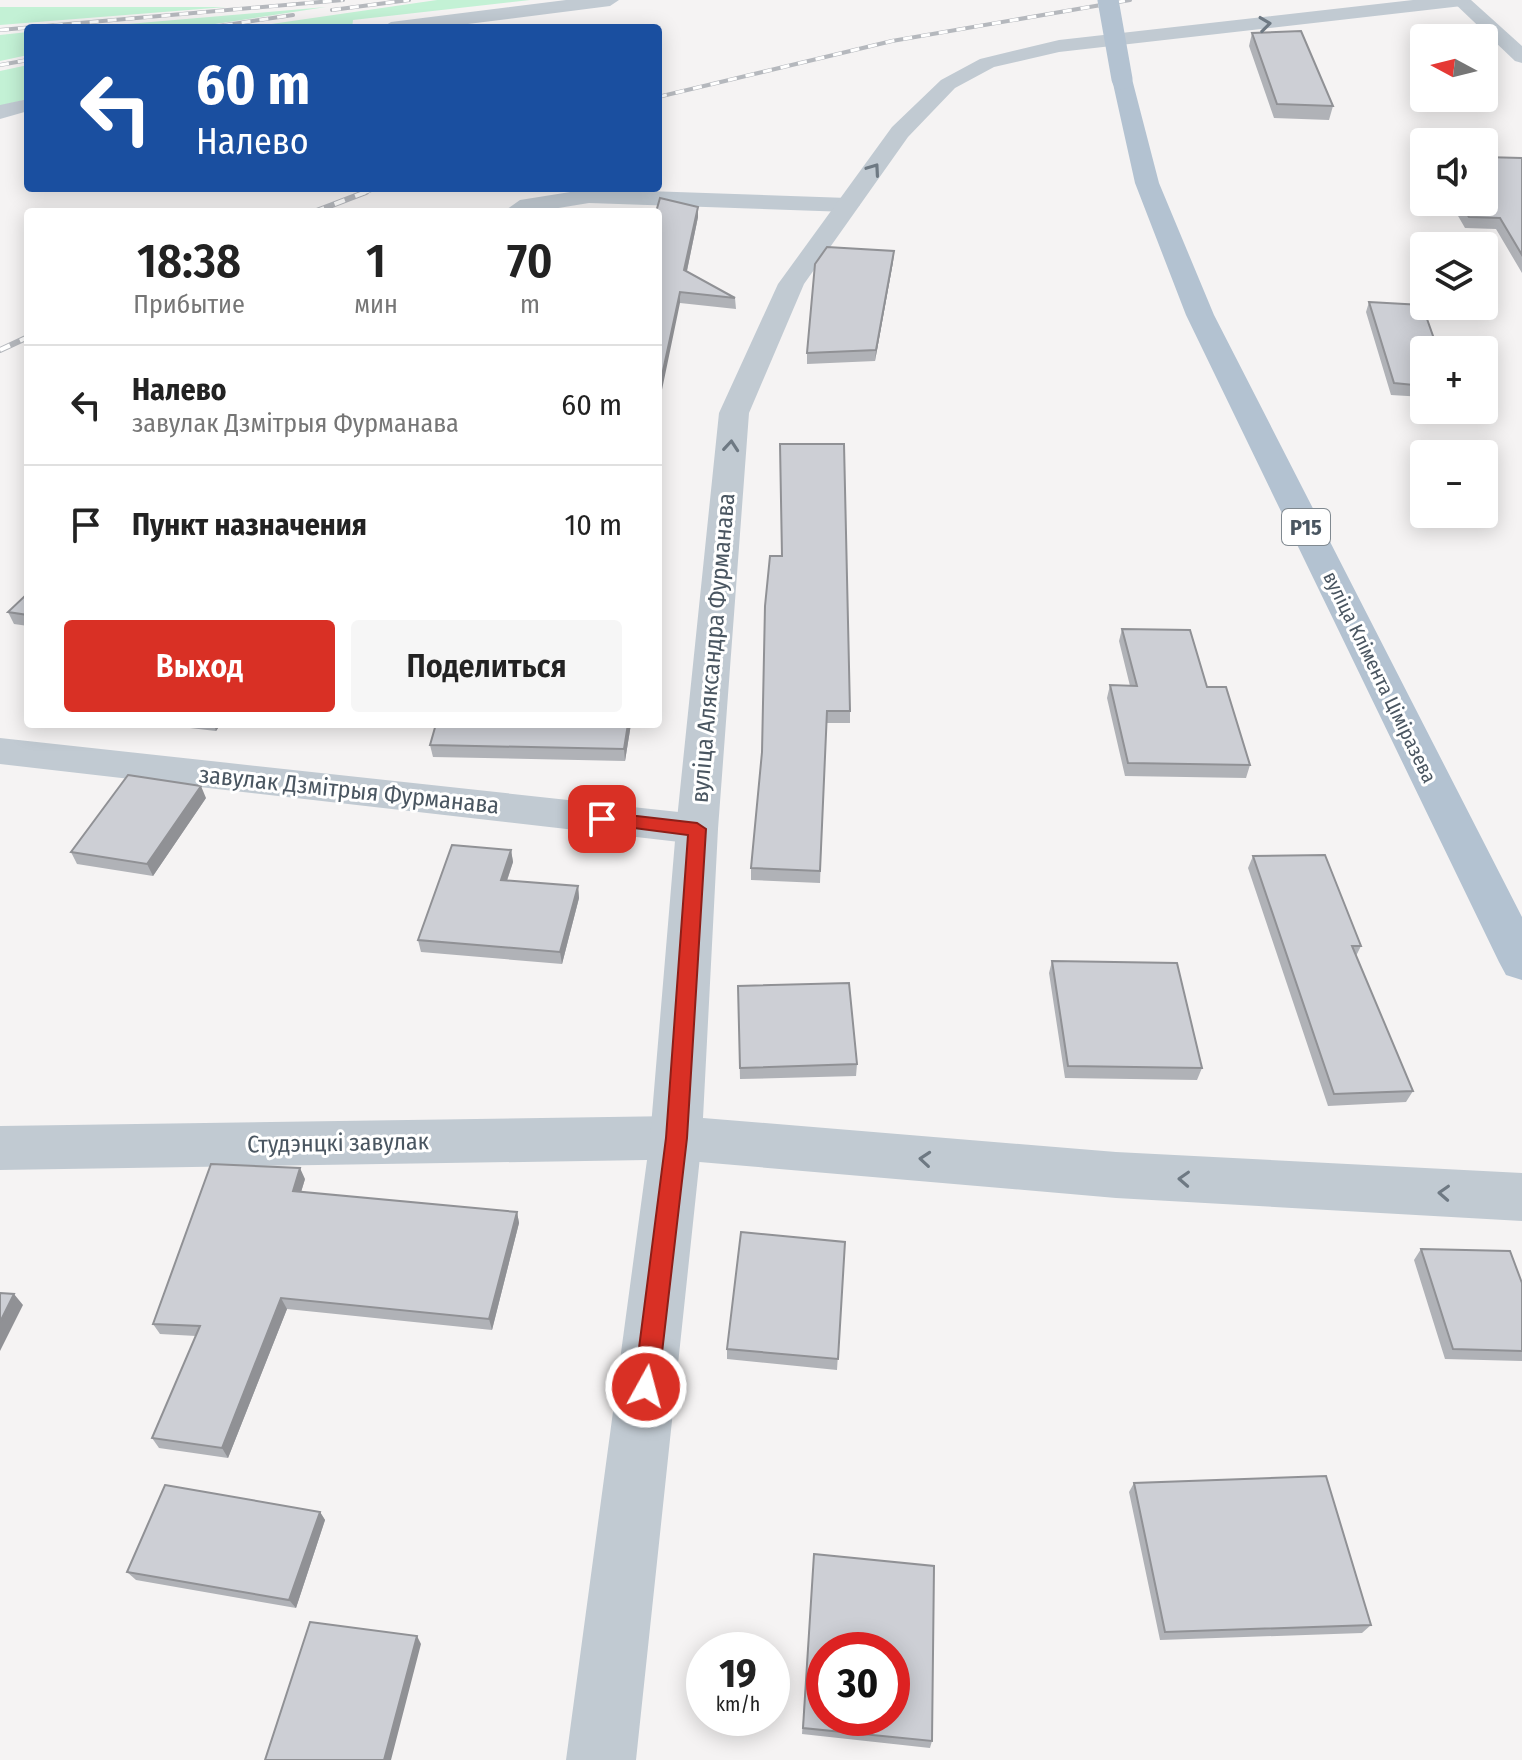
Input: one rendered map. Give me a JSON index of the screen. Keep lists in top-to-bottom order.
{
  "streets": {
    "main road": ["Р15", "вуліца Клімента Ціміразева"],
    "street": ["вуліца Аляксандра Фурманава", "завулак Дзмітрыя Фурманава", "Студэнцкі завулак"]
  },
  "crossings": [
    ["вуліца Аляксандра Фурманава", "завулак Дзмітрыя Фурманава"],
    ["вуліца Аляксандра Фурманава", "Студэнцкі завулак"]
  ],
  "one_way": ["вуліца Аляксандра Фурманава", "Студэнцкі завулак"],
  "north": "left",
  "page": {
    "map_buttons": ["+", "−"],
    "turn": ["60 m", "Налево"],
    "eta": [
      "18:38",
      "Прибытие",
      "1",
      "мин",
      "70",
      "m"
    ],
    "list": [
      {
        "name": "Налево",
        "note": "завулак Дзмітрыя Фурманава",
        "value": "60 m"
      },
      {
        "name": "Пункт назначения",
        "value": "10 m"
      }
    ],
    "buttons": ["Выход", "Поделиться"],
    "speed": "19 km/h",
    "limit": "30"
  }
}
